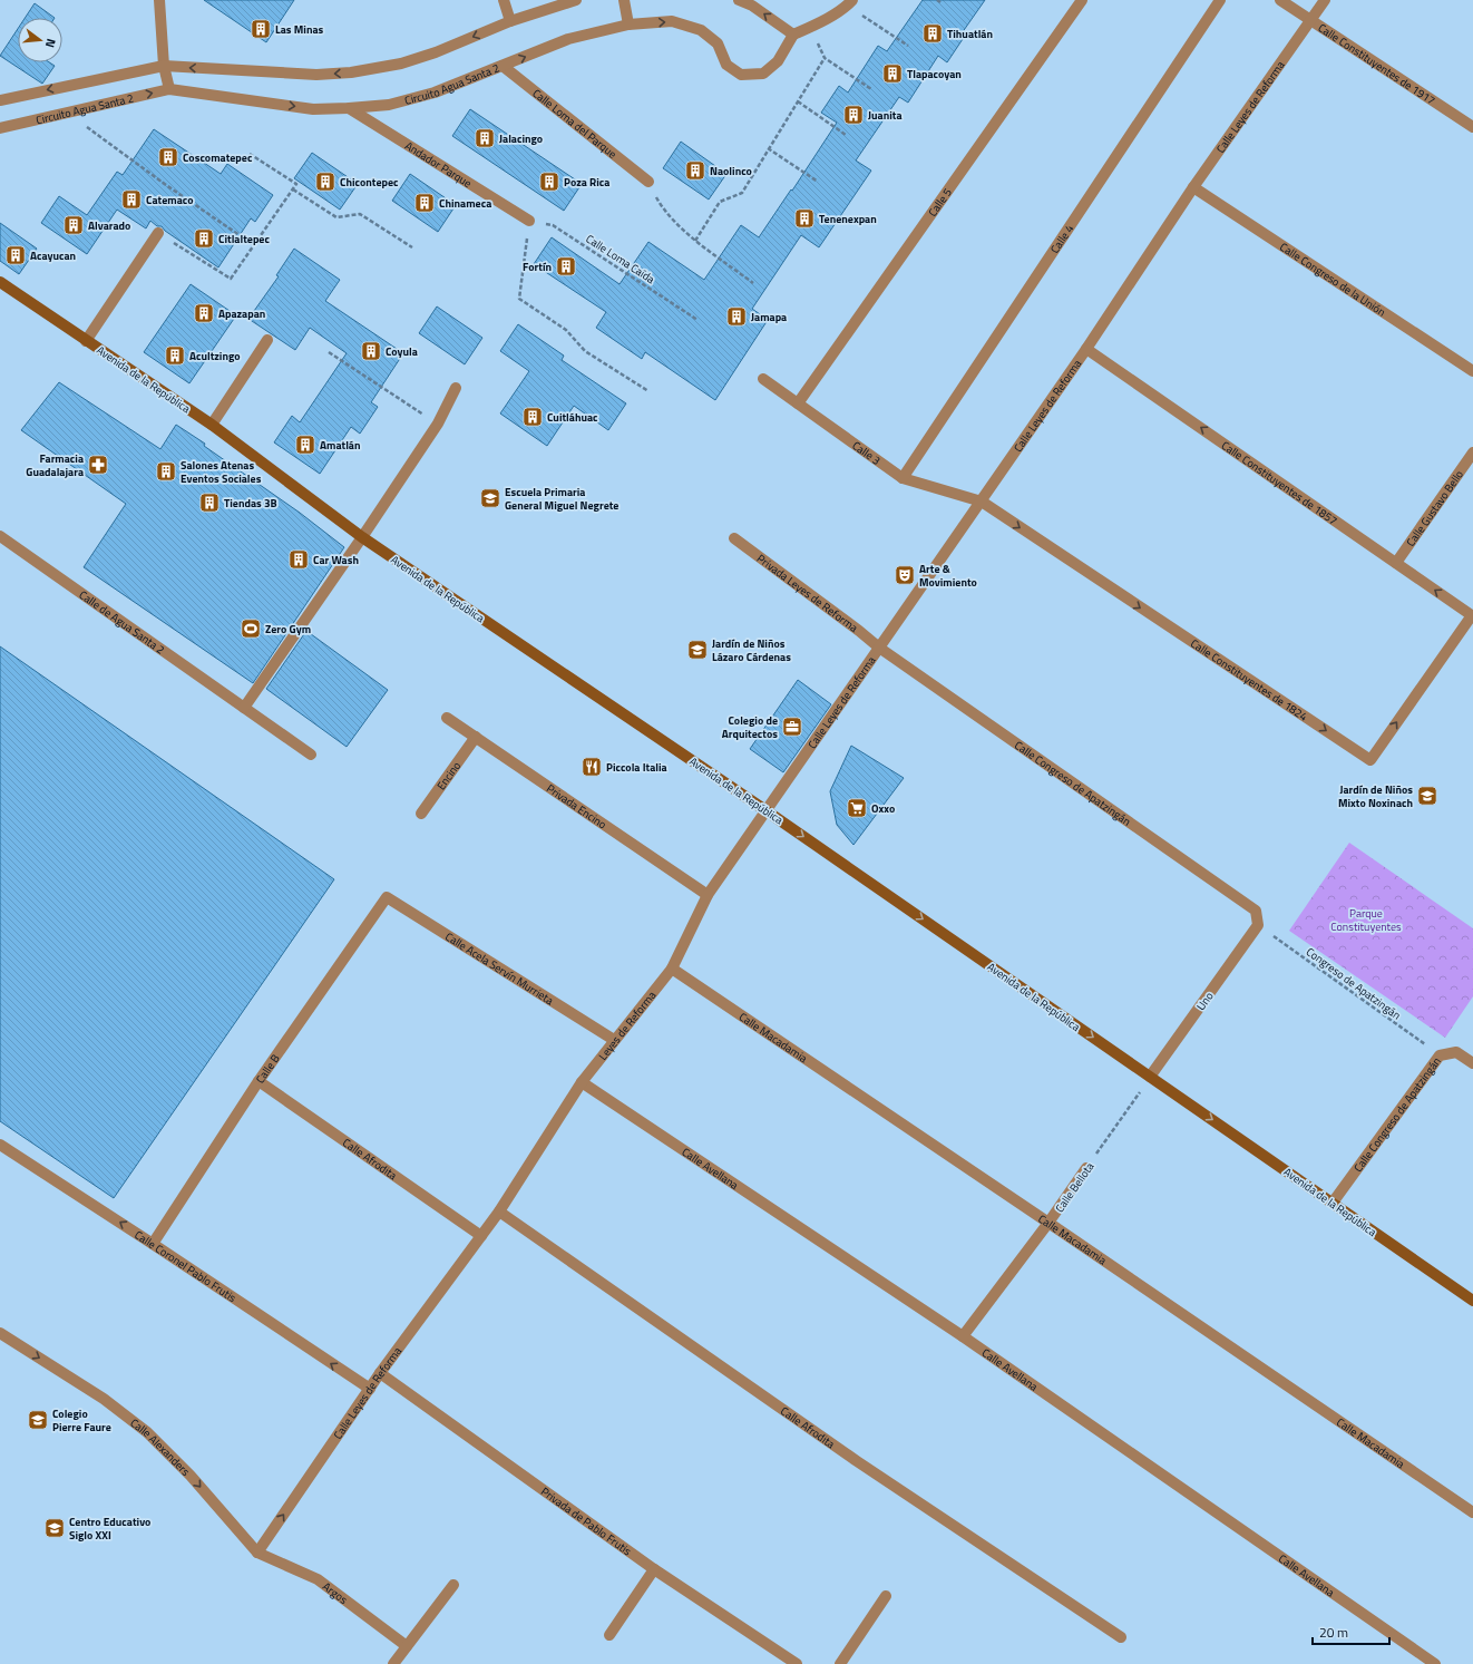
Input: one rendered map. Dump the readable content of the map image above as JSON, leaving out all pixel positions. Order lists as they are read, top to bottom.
{
  "streets": {
    "main road": ["Avenida de la República"],
    "street": [
      "Calle Constituyentes de 1917",
      "Circuito Agua Santa 2",
      "Calle Leyes de Reforma",
      "Calle Loma del Parque",
      "Andador Parque",
      "Calle 5",
      "Calle 4",
      "Calle Congreso de la Unión",
      "Calle 3",
      "Calle Constituyentes de 1857",
      "Calle Gustavo Bello",
      "Privada Leyes de Reforma",
      "Calle de Agua Santa 2",
      "Calle Constituyentes de 1824",
      "Encino",
      "Calle Congreso de Apatzingán",
      "Privada Encino",
      "Calle Acela Servín Murrieta",
      "Uno",
      "Leyes de Reforma",
      "Calle Macadamia",
      "Calle B",
      "Calle Afrodita",
      "Calle Avellana",
      "Calle Bellota",
      "Calle Coronel Pablo Frutis",
      "Calle Alexanders",
      "Privada de Pablo Frutis",
      "Argos"
    ],
    "path": ["Calle Loma Caída", "Congreso de Apatzingán"]
  },
  "crossings": [
    ["Calle Constituyentes de 1917", "Calle Leyes de Reforma"],
    ["Circuito Agua Santa 2", "Calle Loma del Parque"],
    ["Circuito Agua Santa 2", "Andador Parque"],
    ["Calle Leyes de Reforma", "Calle Congreso de la Unión"],
    ["Calle Leyes de Reforma", "Avenida de la República"],
    ["Calle Leyes de Reforma", "Calle 3"],
    ["Calle Leyes de Reforma", "Calle Constituyentes de 1857"],
    ["Calle Leyes de Reforma", "Privada Leyes de Reforma"],
    ["Calle Leyes de Reforma", "Calle Constituyentes de 1824"],
    ["Calle Leyes de Reforma", "Calle Congreso de Apatzingán"],
    ["Calle Leyes de Reforma", "Leyes de Reforma"],
    ["Calle Leyes de Reforma", "Calle Afrodita"],
    ["Calle Leyes de Reforma", "Calle Coronel Pablo Frutis"],
    ["Calle Leyes de Reforma", "Calle Alexanders"],
    ["Calle Leyes de Reforma", "Privada de Pablo Frutis"],
    ["Calle Leyes de Reforma", "Argos"],
    ["Andador Parque", "Calle Loma Caída"],
    ["Calle 5", "Calle 3"],
    ["Calle 4", "Calle 3"],
    ["Avenida de la República", "Calle Congreso de Apatzingán"],
    ["Avenida de la República", "Uno"],
    ["Avenida de la República", "Leyes de Reforma"],
    ["Avenida de la República", "Calle Bellota"],
    ["Calle 3", "Calle Constituyentes de 1824"],
    ["Calle Constituyentes de 1857", "Calle Gustavo Bello"],
    ["Calle Constituyentes de 1857", "Calle Constituyentes de 1824"],
    ["Privada Leyes de Reforma", "Calle Congreso de Apatzingán"],
    ["Encino", "Privada Encino"],
    ["Calle Congreso de Apatzingán", "Congreso de Apatzingán"],
    ["Calle Congreso de Apatzingán", "Uno"],
    ["Privada Encino", "Leyes de Reforma"],
    ["Calle Acela Servín Murrieta", "Leyes de Reforma"],
    ["Calle Acela Servín Murrieta", "Calle B"],
    ["Congreso de Apatzingán", "Uno"],
    ["Uno", "Calle Bellota"],
    ["Leyes de Reforma", "Calle Macadamia"],
    ["Leyes de Reforma", "Calle Afrodita"],
    ["Leyes de Reforma", "Calle Avellana"],
    ["Calle Macadamia", "Calle Bellota"],
    ["Calle B", "Calle Afrodita"],
    ["Calle B", "Calle Coronel Pablo Frutis"],
    ["Calle Avellana", "Calle Bellota"],
    ["Calle Alexanders", "Argos"]
  ],
  "one_way": [
    "Avenida de la República",
    "Calle Constituyentes de 1857",
    "Calle Coronel Pablo Frutis",
    "Calle Alexanders"
  ],
  "parks": ["Parque Constituyentes"],
  "places": {
    "building": [
      "Las Minas",
      "Tihuatlán",
      "Tlapacoyan",
      "Juanita",
      "Jalacingo",
      "Coscomatepec",
      "Naolinco",
      "Chicontepec",
      "Poza Rica",
      "Catemaco",
      "Chinameca",
      "Tenenexpan",
      "Alvarado",
      "Citlaltepec",
      "Acayucan",
      "Fortín",
      "Apazapan",
      "Jamapa",
      "Coyula",
      "Acultzingo",
      "Cuitláhuac",
      "Amatlán",
      "Salones Atenas Eventos Sociales",
      "Tiendas 3B",
      "Car Wash"
    ],
    "pharmacy": ["Farmacia Guadalajara"],
    "school or university": [
      "Escuela Primaria General Miguel Negrete",
      "Jardín de Niños Lázaro Cárdenas",
      "Jardín de Niños Mixto Noxinach",
      "Colegio Pierre Faure",
      "Centro Educativo Siglo XXI"
    ],
    "theatre": ["Arte & Movimiento"],
    "sports": ["Zero Gym"],
    "office": ["Colegio de Arquitectos"],
    "restaurant": ["Piccola Italia"],
    "supermarket": ["Oxxo"]
  },
  "scale_bar": "20 m",
  "north": "right"
}
